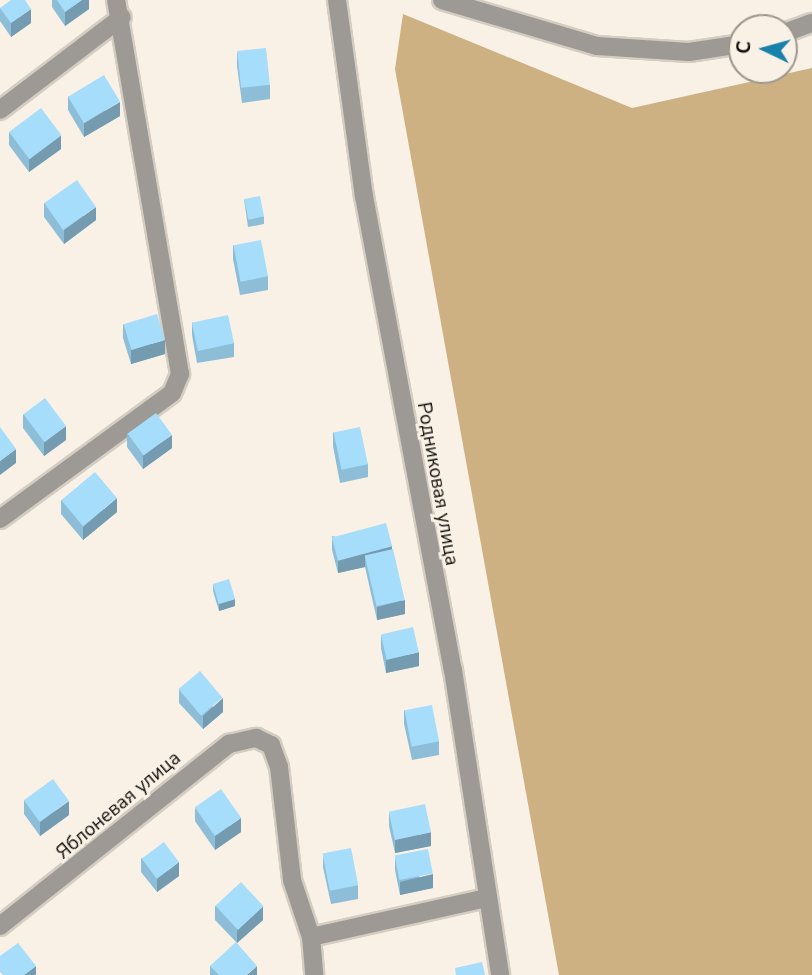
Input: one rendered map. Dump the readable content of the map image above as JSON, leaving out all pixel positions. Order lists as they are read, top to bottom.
{
  "streets": {
    "street": ["Родниковая улица", "Яблоневая улица"]
  },
  "north": "left"
}
